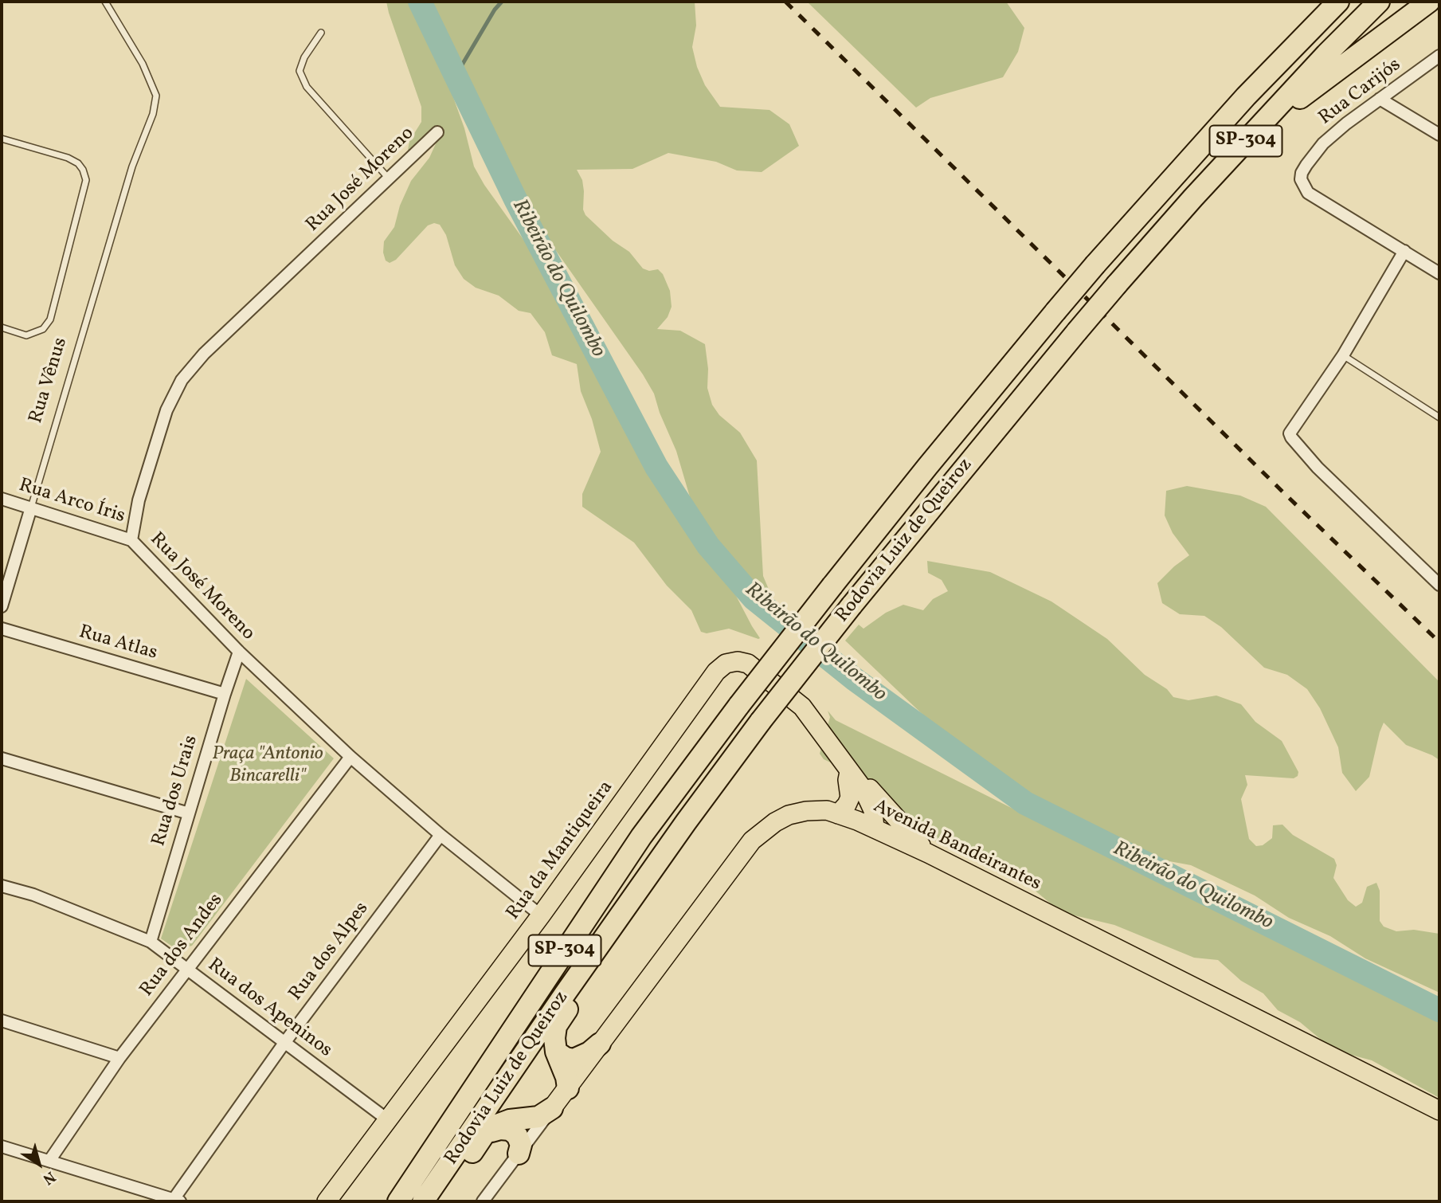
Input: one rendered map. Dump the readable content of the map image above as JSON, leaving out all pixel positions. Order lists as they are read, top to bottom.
{
  "streets": {
    "highway": ["SP-304", "Rodovia Luiz de Queiroz"],
    "main road": ["Avenida Bandeirantes", "Rua da Mantiqueira"],
    "street": [
      "Rua Carijós",
      "Rua José Moreno",
      "Rua Vênus",
      "Rua Arco Íris",
      "Rua Atlas",
      "Rua dos Urais",
      "Rua dos Andes",
      "Rua dos Alpes",
      "Rua dos Apeninos"
    ]
  },
  "crossings": [
    ["Rua José Moreno", "Rua Arco Íris"],
    ["Rua José Moreno", "Rua dos Urais"],
    ["Rua José Moreno", "Rua da Mantiqueira"],
    ["Rua José Moreno", "Rua dos Andes"],
    ["Rua José Moreno", "Rua dos Alpes"],
    ["Rua Vênus", "Rua Arco Íris"],
    ["Rua Atlas", "Rua dos Urais"],
    ["Rua dos Urais", "Rua dos Apeninos"],
    ["Avenida Bandeirantes", "Rua da Mantiqueira"],
    ["Rua da Mantiqueira", "Rua dos Apeninos"],
    ["Rua dos Andes", "Rua dos Apeninos"],
    ["Rua dos Alpes", "Rua dos Apeninos"]
  ],
  "water": ["Ribeirão do Quilombo"],
  "parks": ["Praça \"Antonio Bincarelli\""],
  "north": "bottom right"
}
